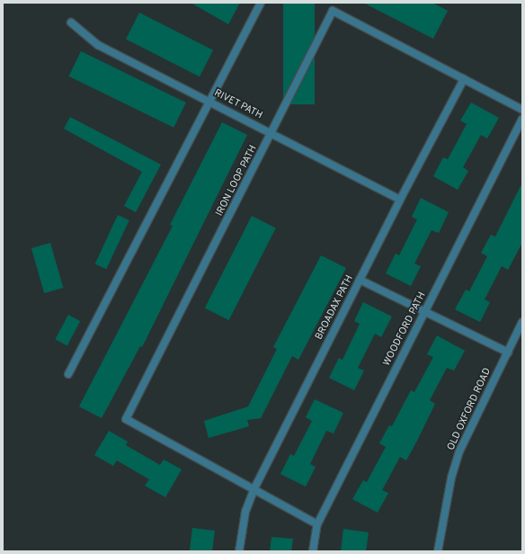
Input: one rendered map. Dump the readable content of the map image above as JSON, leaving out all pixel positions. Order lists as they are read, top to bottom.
{
  "streets": {
    "street": [
      "RIVET PATH",
      "IRON LOOP PATH",
      "BROADAX PATH",
      "WOODFORD PATH",
      "OLD OXFORD ROAD"
    ]
  },
  "crossings": [
    ["RIVET PATH", "IRON LOOP PATH"],
    ["RIVET PATH", "BROADAX PATH"],
    ["IRON LOOP PATH", "BROADAX PATH"]
  ]
}
